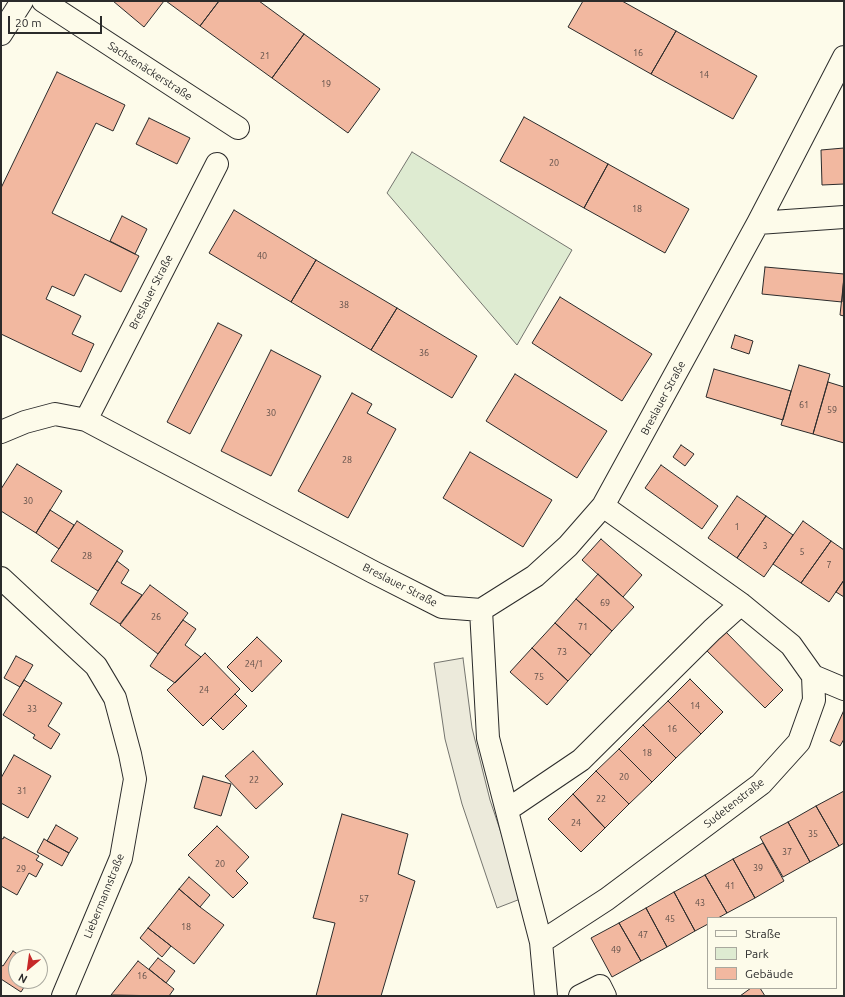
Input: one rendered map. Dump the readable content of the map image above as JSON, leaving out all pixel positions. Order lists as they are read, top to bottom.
{
  "streets": {
    "street": [
      "Sachsenäckerstraße",
      "Breslauer Straße",
      "Sudetenstraße",
      "Liebermannstraße"
    ]
  },
  "house_numbers": [
    "16",
    "21",
    "14",
    "19",
    "20",
    "18",
    "40",
    "38",
    "36",
    "61",
    "59",
    "30",
    "28",
    "30",
    "1",
    "3",
    "5",
    "28",
    "7",
    "69",
    "26",
    "71",
    "73",
    "24/1",
    "75",
    "24",
    "14",
    "33",
    "16",
    "18",
    "20",
    "22",
    "31",
    "22",
    "24",
    "35",
    "37",
    "20",
    "39",
    "29",
    "41",
    "57",
    "43",
    "45",
    "18",
    "47",
    "49",
    "16"
  ],
  "legend": ["Straße", "Park", "Gebäude"],
  "scale_bar": "20 m",
  "north": "bottom left"
}
